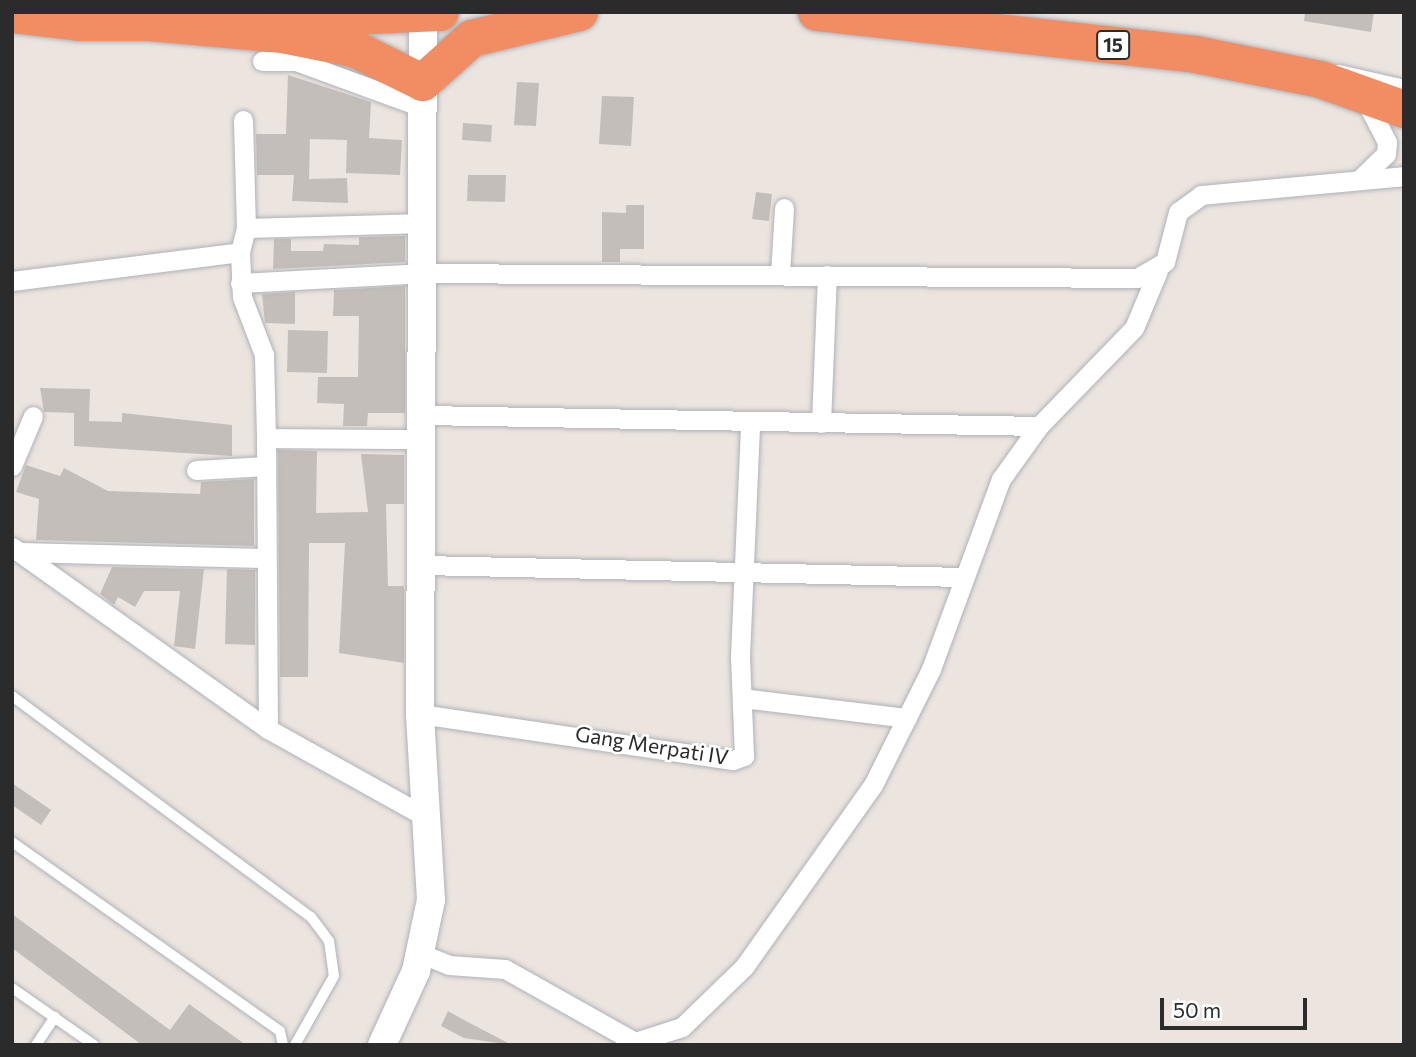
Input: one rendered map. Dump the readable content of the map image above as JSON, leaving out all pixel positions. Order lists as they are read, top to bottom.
{
  "streets": {
    "highway": ["15"],
    "street": ["Gang Merpati IV"]
  },
  "scale_bar": "50 m"
}
